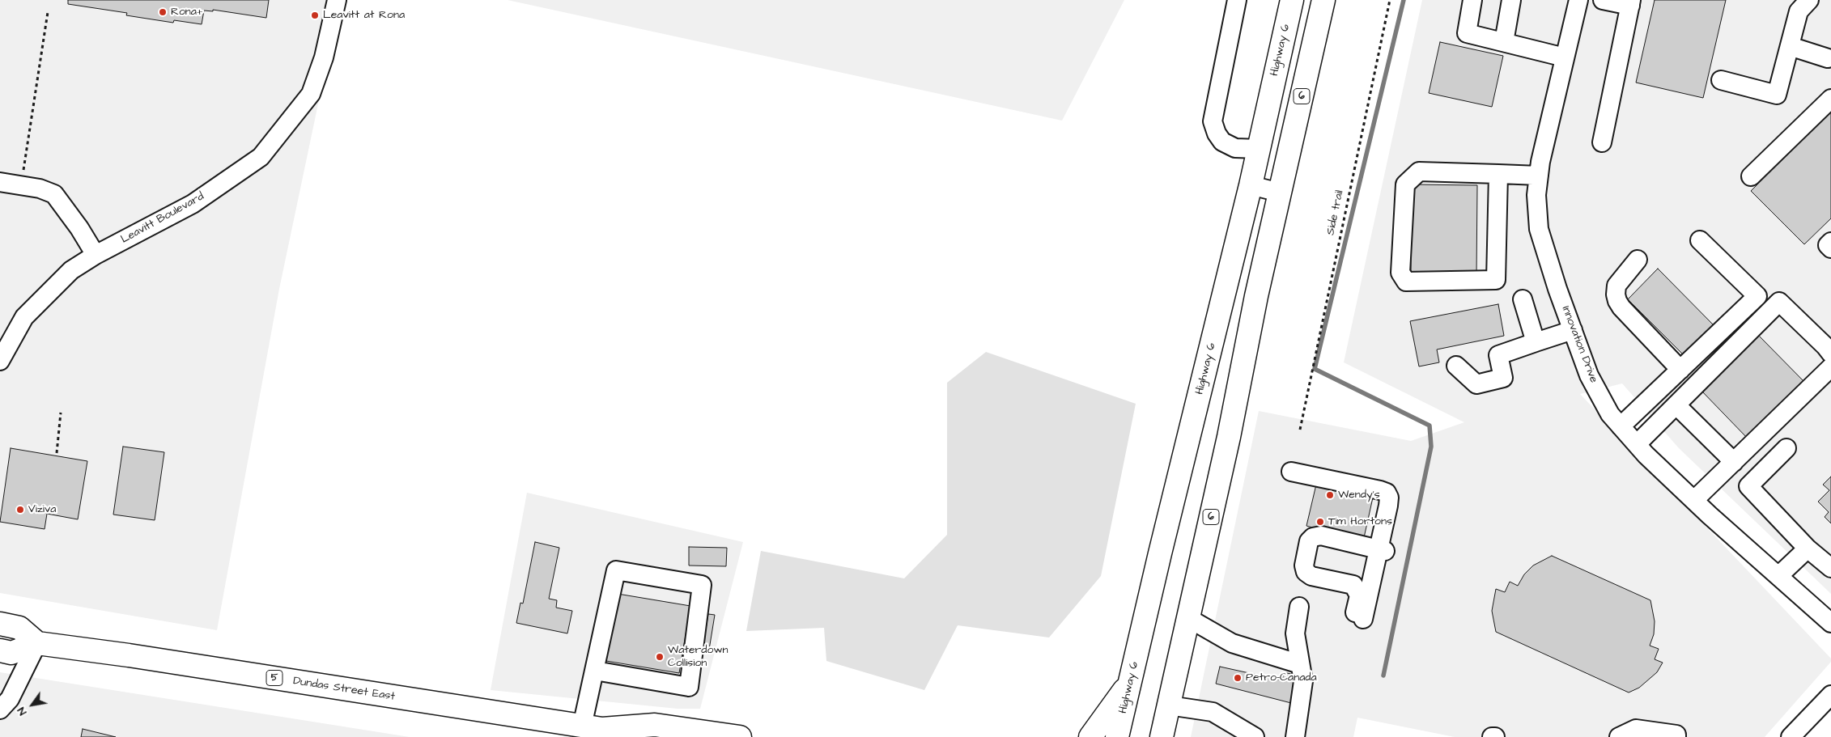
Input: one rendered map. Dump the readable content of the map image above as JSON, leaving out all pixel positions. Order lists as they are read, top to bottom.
{
  "streets": {
    "main road": [
      "Highway 6",
      "6",
      "5",
      "Dundas Street East"
    ],
    "street": ["Leavitt Boulevard", "Innovation Drive"],
    "path": ["Side trail"]
  },
  "places": [
    "Rona+",
    "Leavitt at Rona",
    "Wendy's",
    "Viziva",
    "Tim Hortons",
    "Waterdown Collision",
    "Petro-Canada"
  ],
  "north": "bottom left"
}
